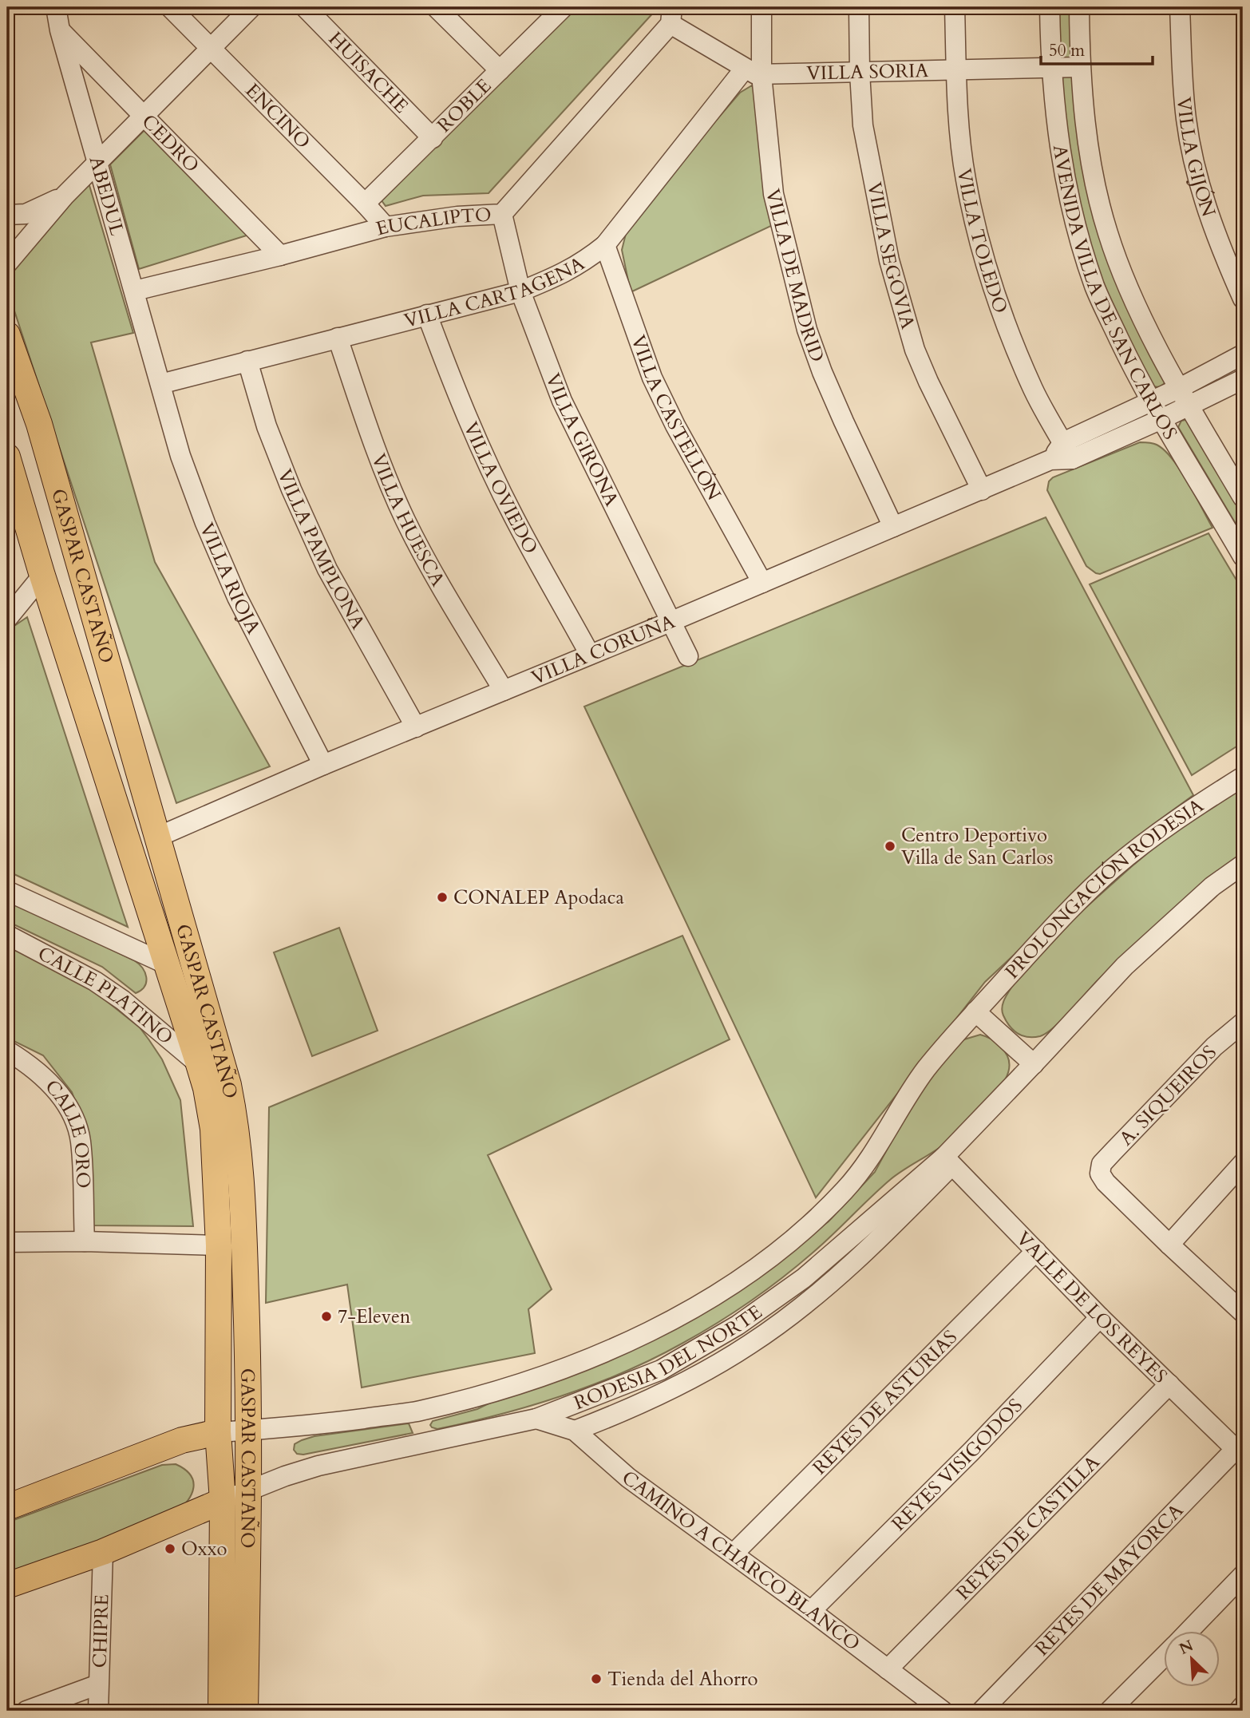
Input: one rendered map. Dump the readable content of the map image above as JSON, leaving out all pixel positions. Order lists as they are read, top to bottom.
{
  "streets": {
    "main road": ["GASPAR CASTAÑO"],
    "street": [
      "HUISACHE",
      "VILLA SORIA",
      "ROBLE",
      "ENCINO",
      "CEDRO",
      "VILLA GIJÓN",
      "ABEDUL",
      "EUCALIPTO",
      "VILLA TOLEDO",
      "VILLA SEGOVIA",
      "VILLA DE MADRID",
      "VILLA CARTAGENA",
      "AVENIDA VILLA DE SAN CARLOS",
      "VILLA CASTELLÓN",
      "VILLA GIRONA",
      "VILLA OVIEDO",
      "VILLA HUESCA",
      "VILLA PAMPLONA",
      "VILLA RIOJA",
      "VILLA CORUÑA",
      "PROLONGACIÓN RODESIA",
      "CALLE PLATINO",
      "A. SIQUEIROS",
      "CALLE ORO",
      "VALLE DE LOS REYES",
      "RODESIA DEL NORTE",
      "REYES DE ASTURIAS",
      "REYES VISIGODOS",
      "REYES DE CASTILLA",
      "CAMINO A CHARCO BLANCO",
      "REYES DE MAYORCA",
      "CHIPRE"
    ]
  },
  "crossings": [
    ["HUISACHE", "ROBLE"],
    ["VILLA SORIA", "VILLA TOLEDO"],
    ["VILLA SORIA", "VILLA SEGOVIA"],
    ["VILLA SORIA", "VILLA DE MADRID"],
    ["VILLA SORIA", "VILLA CARTAGENA"],
    ["VILLA SORIA", "AVENIDA VILLA DE SAN CARLOS"],
    ["ROBLE", "ENCINO"],
    ["ENCINO", "EUCALIPTO"],
    ["CEDRO", "ABEDUL"],
    ["CEDRO", "EUCALIPTO"],
    ["ABEDUL", "EUCALIPTO"],
    ["ABEDUL", "VILLA CARTAGENA"],
    ["ABEDUL", "VILLA RIOJA"],
    ["EUCALIPTO", "VILLA GIRONA"],
    ["VILLA TOLEDO", "VILLA CORUÑA"],
    ["VILLA SEGOVIA", "VILLA CORUÑA"],
    ["VILLA DE MADRID", "VILLA CARTAGENA"],
    ["VILLA DE MADRID", "VILLA CORUÑA"],
    ["VILLA CARTAGENA", "VILLA CASTELLÓN"],
    ["VILLA CARTAGENA", "VILLA GIRONA"],
    ["VILLA CARTAGENA", "VILLA OVIEDO"],
    ["VILLA CARTAGENA", "VILLA HUESCA"],
    ["VILLA CARTAGENA", "VILLA PAMPLONA"],
    ["VILLA CARTAGENA", "VILLA RIOJA"],
    ["AVENIDA VILLA DE SAN CARLOS", "VILLA CORUÑA"],
    ["VILLA CASTELLÓN", "VILLA CORUÑA"],
    ["VILLA GIRONA", "VILLA CORUÑA"],
    ["VILLA OVIEDO", "VILLA CORUÑA"],
    ["VILLA HUESCA", "VILLA CORUÑA"],
    ["VILLA PAMPLONA", "VILLA CORUÑA"],
    ["GASPAR CASTAÑO", "VILLA CORUÑA"],
    ["GASPAR CASTAÑO", "CALLE PLATINO"],
    ["GASPAR CASTAÑO", "RODESIA DEL NORTE"],
    ["VILLA RIOJA", "VILLA CORUÑA"],
    ["PROLONGACIÓN RODESIA", "RODESIA DEL NORTE"],
    ["VALLE DE LOS REYES", "RODESIA DEL NORTE"],
    ["VALLE DE LOS REYES", "REYES DE ASTURIAS"],
    ["VALLE DE LOS REYES", "REYES VISIGODOS"],
    ["VALLE DE LOS REYES", "REYES DE CASTILLA"],
    ["VALLE DE LOS REYES", "REYES DE MAYORCA"],
    ["RODESIA DEL NORTE", "CAMINO A CHARCO BLANCO"],
    ["REYES DE ASTURIAS", "CAMINO A CHARCO BLANCO"],
    ["REYES VISIGODOS", "CAMINO A CHARCO BLANCO"],
    ["REYES DE CASTILLA", "CAMINO A CHARCO BLANCO"]
  ],
  "places": [
    "Centro Deportivo Villa de San Carlos",
    "CONALEP Apodaca",
    "7-Eleven",
    "Oxxo",
    "Tienda del Ahorro"
  ],
  "scale_bar": "50 m",
  "north": "top left"
}
